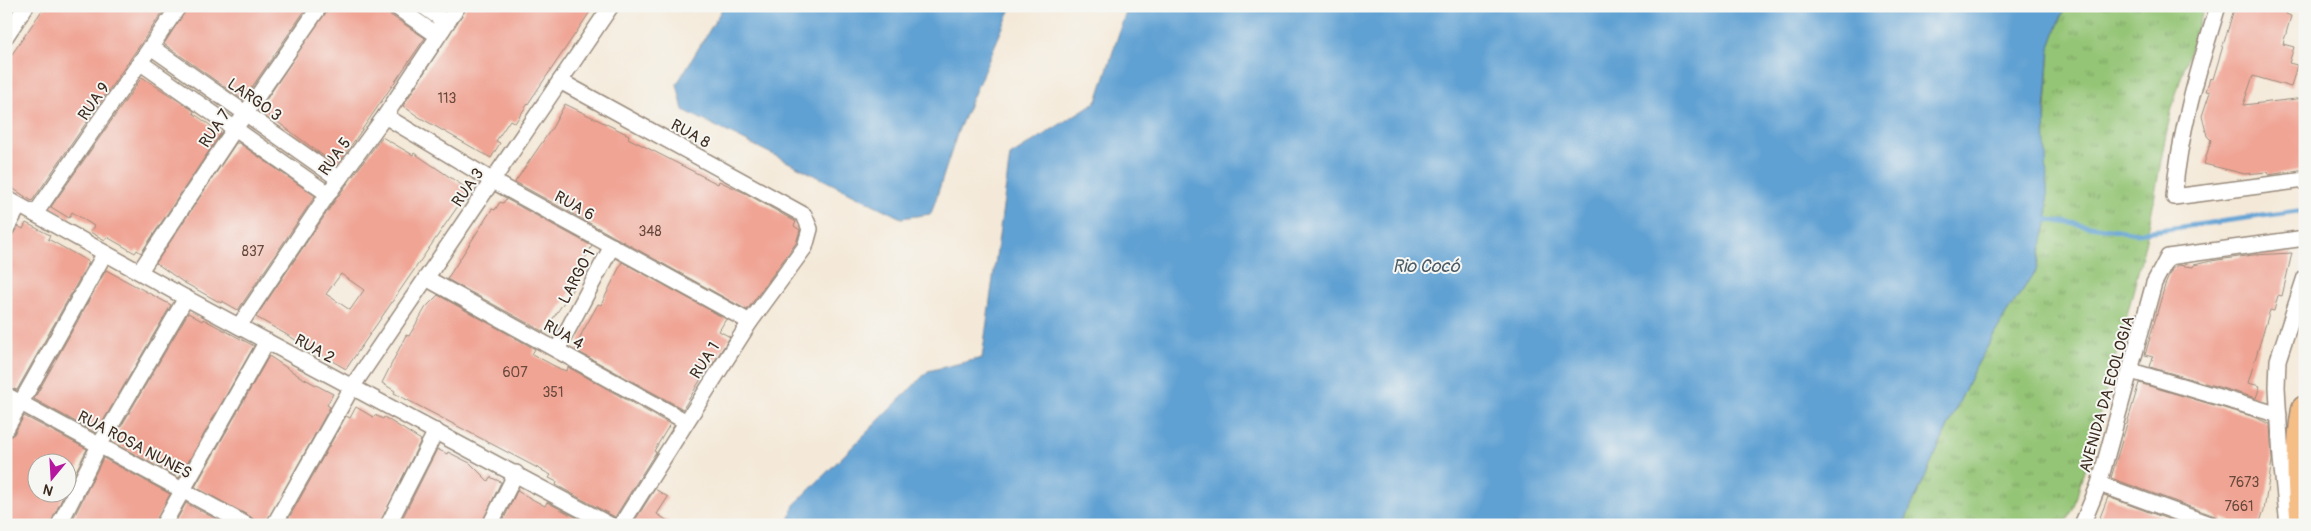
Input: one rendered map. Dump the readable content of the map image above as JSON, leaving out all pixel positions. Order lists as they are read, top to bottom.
{
  "streets": {
    "street": [
      "LARGO 3",
      "RUA 9",
      "RUA 7",
      "RUA 8",
      "RUA 5",
      "RUA 3",
      "RUA 6",
      "LARGO 1",
      "RUA 4",
      "RUA 2",
      "RUA 1",
      "AVENIDA DA ECOLOGIA",
      "RUA ROSA NUNES"
    ]
  },
  "crossings": [
    ["LARGO 3", "RUA 9"],
    ["LARGO 3", "RUA 7"],
    ["LARGO 3", "RUA 5"],
    ["RUA 9", "RUA 2"],
    ["RUA 7", "RUA 2"],
    ["RUA 8", "RUA 3"],
    ["RUA 8", "RUA 1"],
    ["RUA 5", "RUA 6"],
    ["RUA 5", "RUA 2"],
    ["RUA 3", "RUA 6"],
    ["RUA 3", "RUA 4"],
    ["RUA 3", "RUA 2"],
    ["RUA 6", "LARGO 1"],
    ["RUA 6", "RUA 1"],
    ["LARGO 1", "RUA 4"],
    ["RUA 4", "RUA 1"]
  ],
  "water": ["Rio Cocó"],
  "house_numbers": [
    "113",
    "348",
    "837",
    "607",
    "351",
    "7673",
    "7661"
  ],
  "north": "bottom"
}
